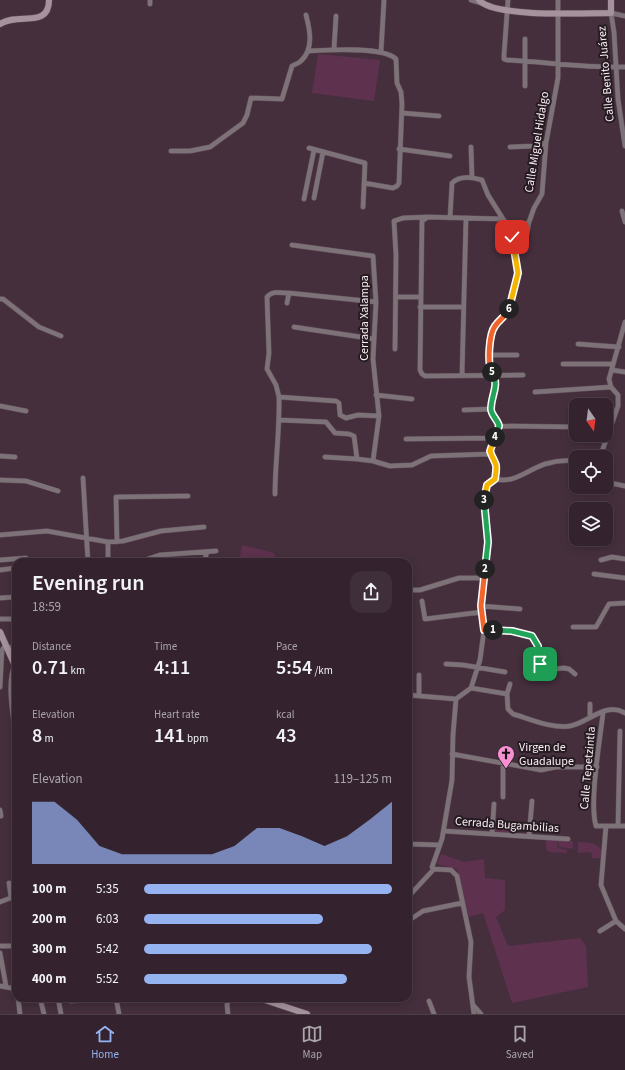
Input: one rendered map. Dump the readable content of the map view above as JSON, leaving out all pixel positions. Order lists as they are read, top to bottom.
{
  "streets": {
    "street": [
      "Calle Benito Juárez",
      "Calle Miguel Hidalgo",
      "Cerrada Xalampa",
      "Calle Tepetzintla",
      "Cerrada Bugambilias"
    ]
  },
  "places": {
    "church": ["Virgen de Guadalupe"]
  },
  "north": "bottom",
  "page": {
    "pins": [
      "6",
      "5",
      "4",
      "3",
      "2",
      "1"
    ],
    "heading": ["Evening run", "18:59"],
    "stats": [
      ["Distance", "0.71 km"],
      ["Time", "4:11"],
      ["Pace", "5:54 /km"],
      ["Elevation", "8 m"],
      ["Heart rate", "141 bpm"],
      ["kcal", "43"]
    ],
    "chart": ["Elevation", "119–125 m"],
    "list": [
      {
        "name": "100 m",
        "note": "5:35"
      },
      {
        "name": "200 m",
        "note": "6:03"
      },
      {
        "name": "300 m",
        "note": "5:42"
      },
      {
        "name": "400 m",
        "note": "5:52"
      }
    ],
    "tabs": ["Home", "Map", "Saved"]
  }
}
